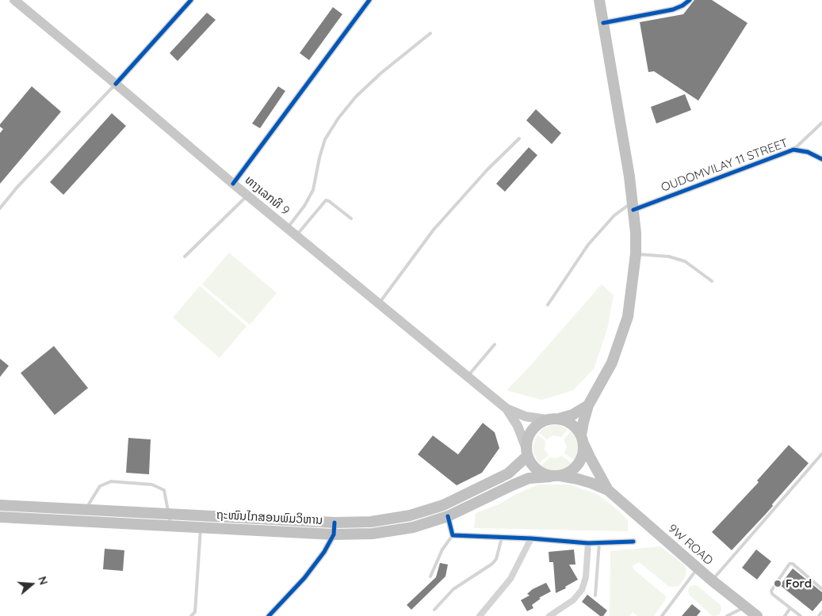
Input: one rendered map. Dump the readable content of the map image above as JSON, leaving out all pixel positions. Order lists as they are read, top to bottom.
{
  "streets": {
    "highway": ["ຖະໜົນໄກສອນພົມວິຫານ", "9W ROAD"],
    "main road": ["ທາງເລກທີ 9"],
    "street": ["OUDOMVILAY 11 STREET"]
  },
  "crossings": [
    ["ທາງເລກທີ 9", "ຖະໜົນໄກສອນພົມວິຫານ"]
  ],
  "places": ["Ford"],
  "north": "right"
}
